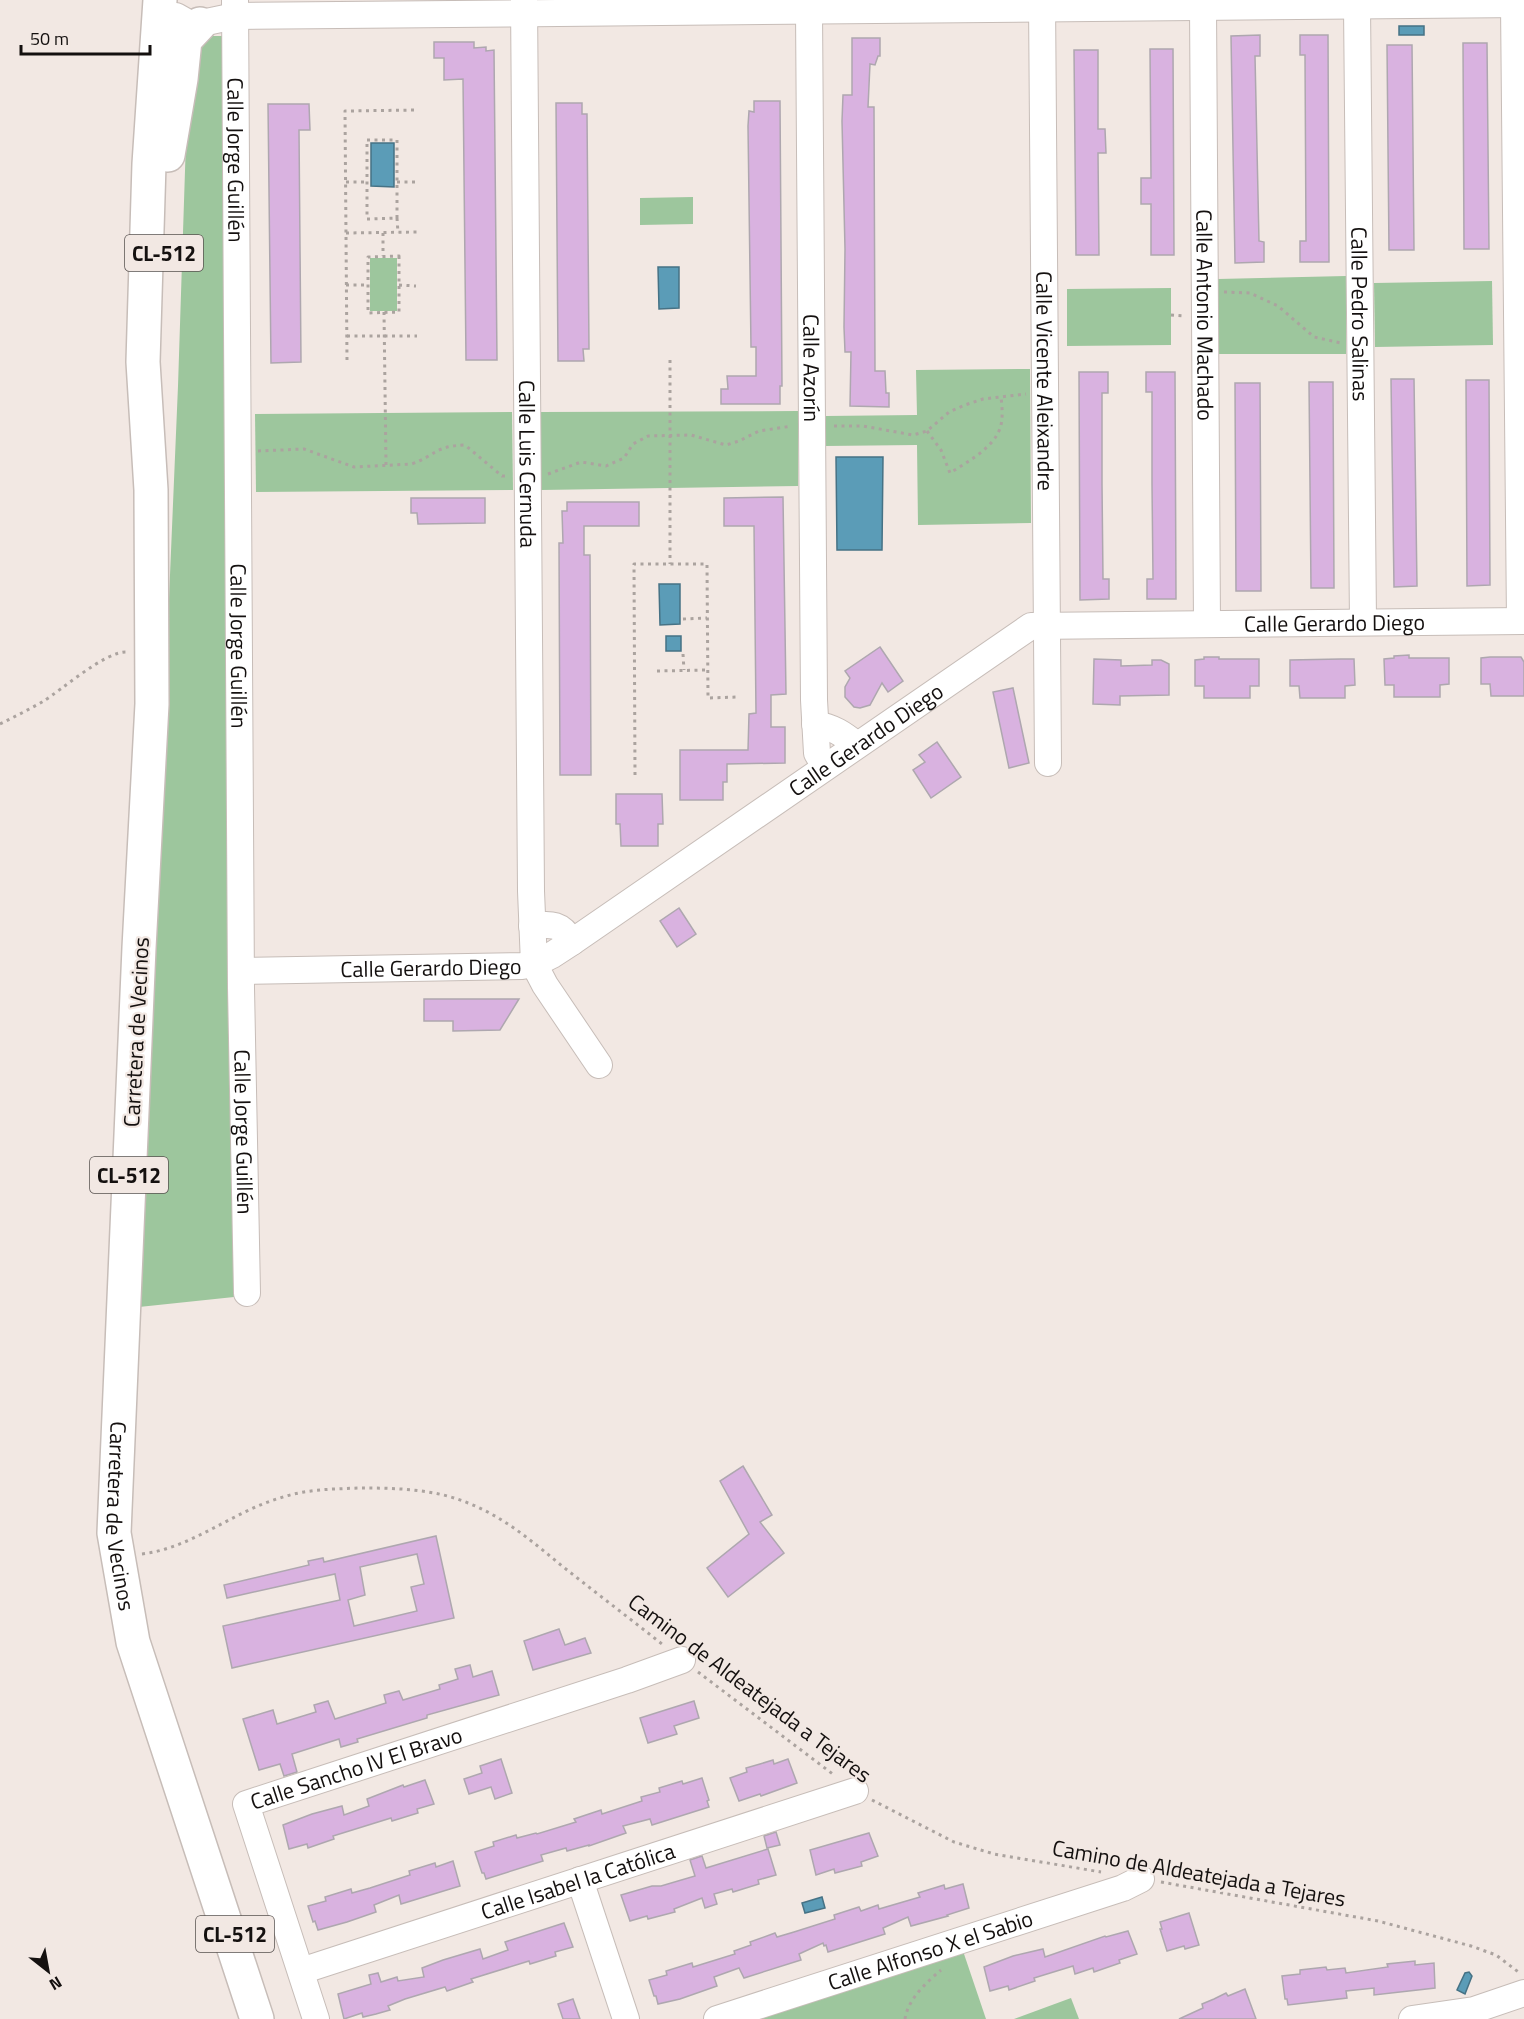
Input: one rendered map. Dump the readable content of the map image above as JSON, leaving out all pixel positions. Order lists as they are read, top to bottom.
{
  "streets": {
    "main road": ["CL-512", "Carretera de Vecinos"],
    "street": [
      "Calle Jorge Guillén",
      "Calle Pedro Salinas",
      "Calle Antonio Machado",
      "Calle Azorín",
      "Calle Vicente Aleixandre",
      "Calle Luis Cernuda",
      "Calle Gerardo Diego",
      "Calle Sancho IV El Bravo",
      "Calle Isabel la Católica",
      "Calle Alfonso X el Sabio"
    ],
    "path": ["Camino de Aldeatejada a Tejares"]
  },
  "crossings": [
    ["Calle Jorge Guillén", "Calle Gerardo Diego"],
    ["CL-512", "Carretera de Vecinos"],
    ["Calle Pedro Salinas", "Calle Gerardo Diego"],
    ["Calle Antonio Machado", "Calle Gerardo Diego"],
    ["Calle Azorín", "Calle Gerardo Diego"],
    ["Calle Vicente Aleixandre", "Calle Gerardo Diego"],
    ["Calle Luis Cernuda", "Calle Gerardo Diego"],
    ["Carretera de Vecinos", "Camino de Aldeatejada a Tejares"],
    ["Camino de Aldeatejada a Tejares", "Calle Sancho IV El Bravo"],
    ["Camino de Aldeatejada a Tejares", "Calle Isabel la Católica"],
    ["Camino de Aldeatejada a Tejares", "Calle Alfonso X el Sabio"],
    ["Calle Sancho IV El Bravo", "Calle Isabel la Católica"]
  ],
  "scale_bar": "50 m",
  "north": "bottom right"
}
